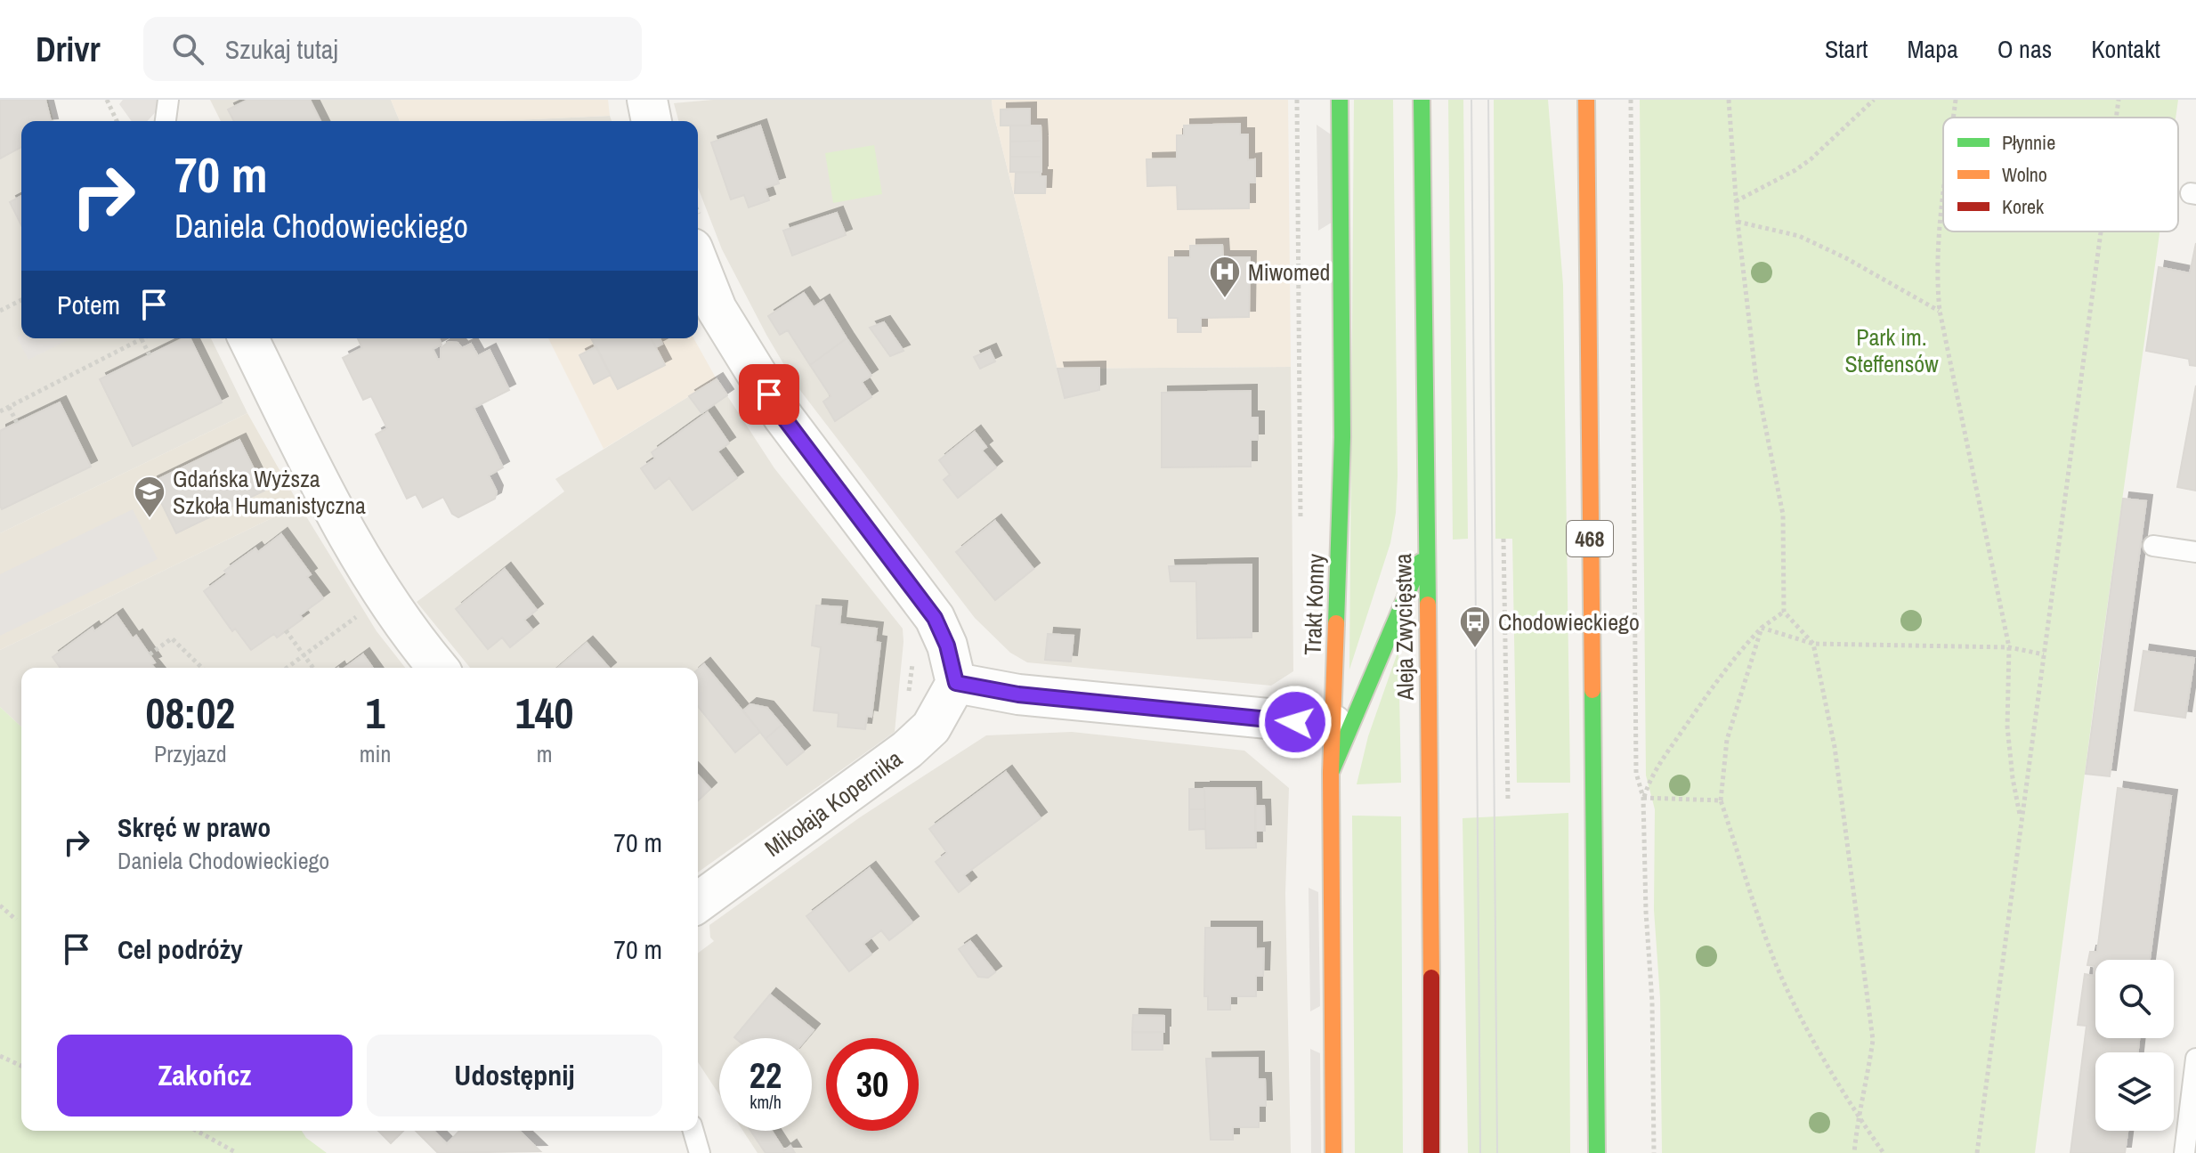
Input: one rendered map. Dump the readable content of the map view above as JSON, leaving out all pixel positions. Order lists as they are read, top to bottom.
{
  "streets": {
    "main road": ["468", "Trakt Konny", "Aleja Zwycięstwa"],
    "street": ["Mikołaja Kopernika"]
  },
  "parks": ["Park im. Steffensów"],
  "places": {
    "hospital": ["Miwomed"],
    "school or university": ["Gdańska Wyższa Szkoła Humanistyczna"],
    "bus stop": ["Chodowieckiego"]
  },
  "legend": ["Płynnie", "Wolno", "Korek"],
  "page": {
    "header": "Drivr",
    "search": "Szukaj tutaj",
    "nav": [
      "Start",
      "Mapa",
      "O nas",
      "Kontakt"
    ],
    "turn": ["70 m", "Daniela Chodowieckiego"],
    "then": "Potem",
    "eta": [
      "08:02",
      "Przyjazd",
      "1",
      "min",
      "140",
      "m"
    ],
    "list": [
      {
        "name": "Skręć w prawo",
        "note": "Daniela Chodowieckiego",
        "value": "70 m"
      },
      {
        "name": "Cel podróży",
        "value": "70 m"
      }
    ],
    "buttons": ["Zakończ", "Udostępnij"],
    "speed": "22 km/h",
    "limit": "30"
  }
}
